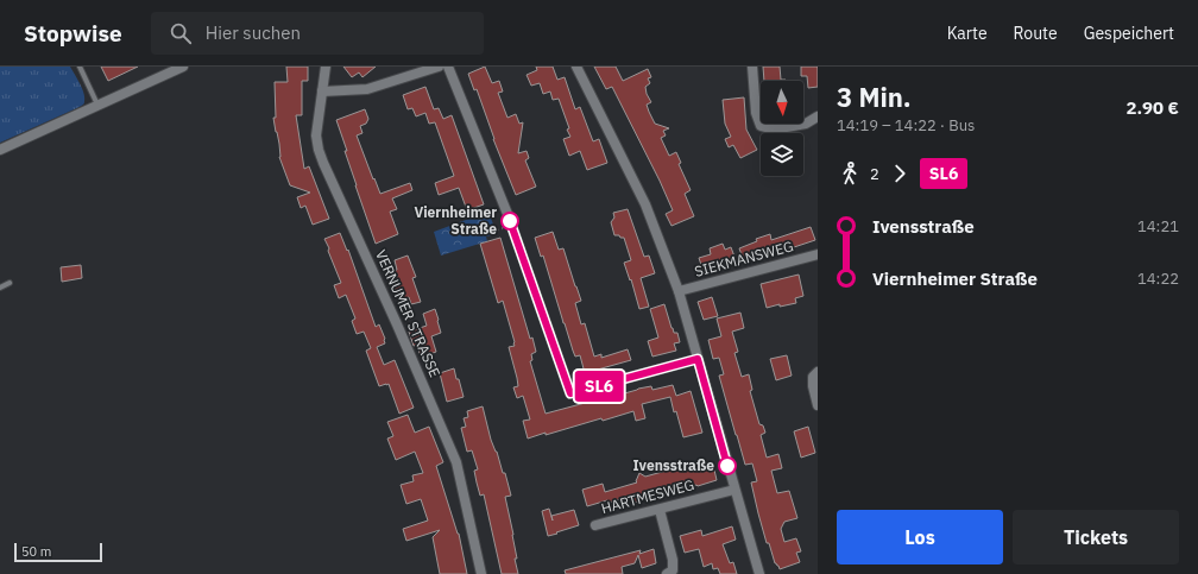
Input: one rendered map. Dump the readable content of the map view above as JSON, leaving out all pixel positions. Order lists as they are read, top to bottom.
{
  "streets": {
    "street": ["SIEKMANSWEG", "VERNUMER STRASSE", "HARTMESWEG"]
  },
  "places": ["Viernheimer Straße", "Ivensstraße"],
  "lines": ["bus line SL6"],
  "scale_bar": "50 m",
  "north": "bottom",
  "page": {
    "header": "Stopwise",
    "search": "Hier suchen",
    "nav": ["Karte", "Route", "Gespeichert"],
    "on_map": "SL6",
    "heading": ["3 Min.", "14:19 – 14:22 · Bus", "2.90 €"],
    "legs": ["2", "SL6"],
    "list": [
      {
        "name": "Ivensstraße",
        "value": "14:21"
      },
      {
        "name": "Viernheimer Straße",
        "value": "14:22"
      }
    ],
    "buttons": ["Los", "Tickets"],
    "scale": "50 m"
  }
}
